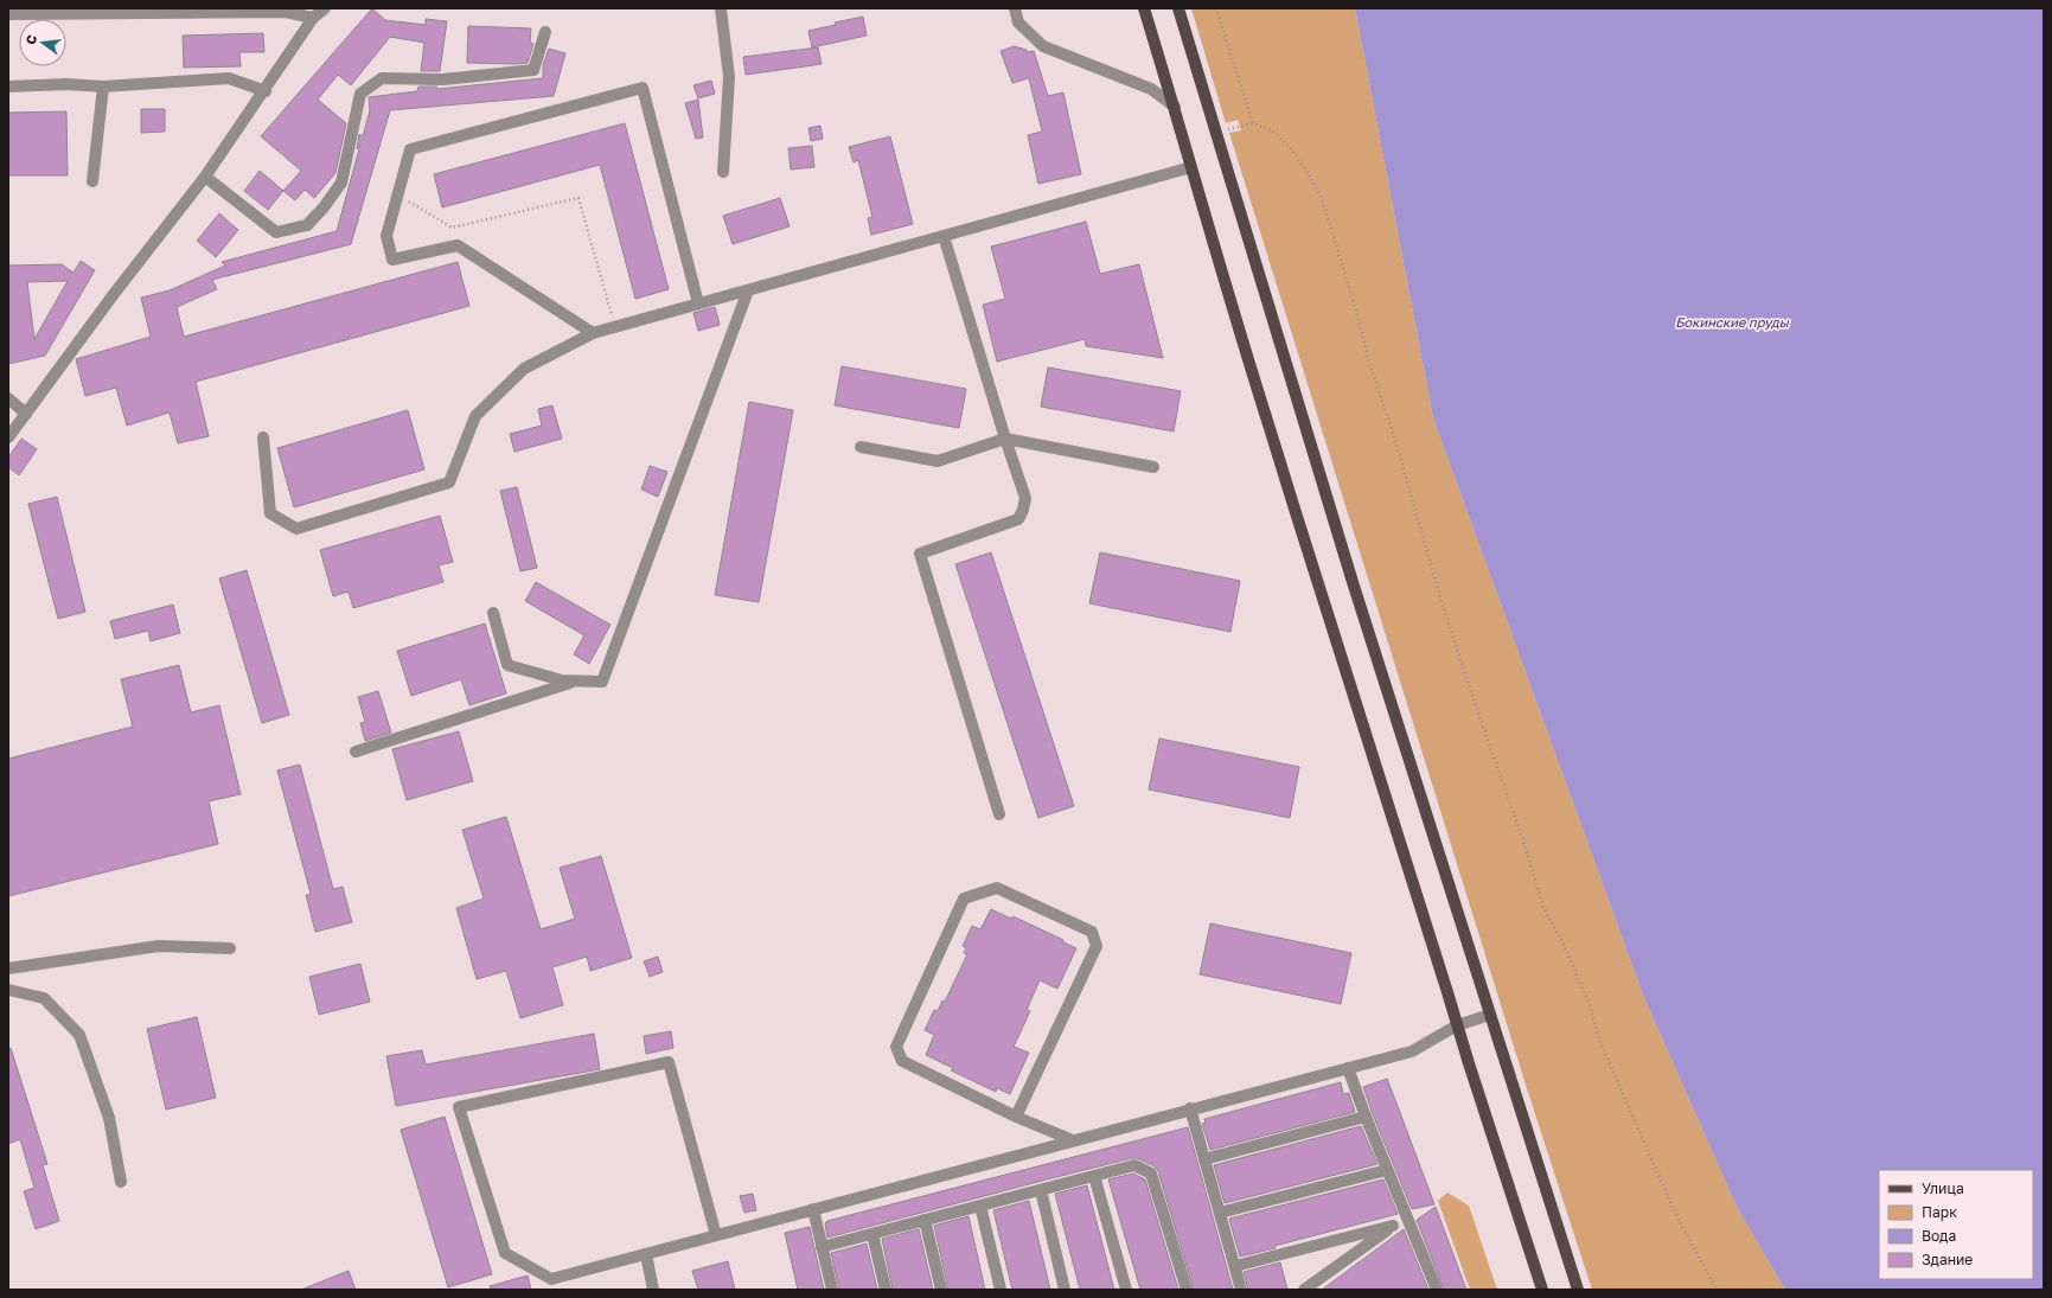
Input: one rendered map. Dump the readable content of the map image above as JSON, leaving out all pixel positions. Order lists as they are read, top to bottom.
{
  "water": ["Бокинские пруды"],
  "legend": [
    "Улица",
    "Парк",
    "Вода",
    "Здание"
  ],
  "north": "left"
}
